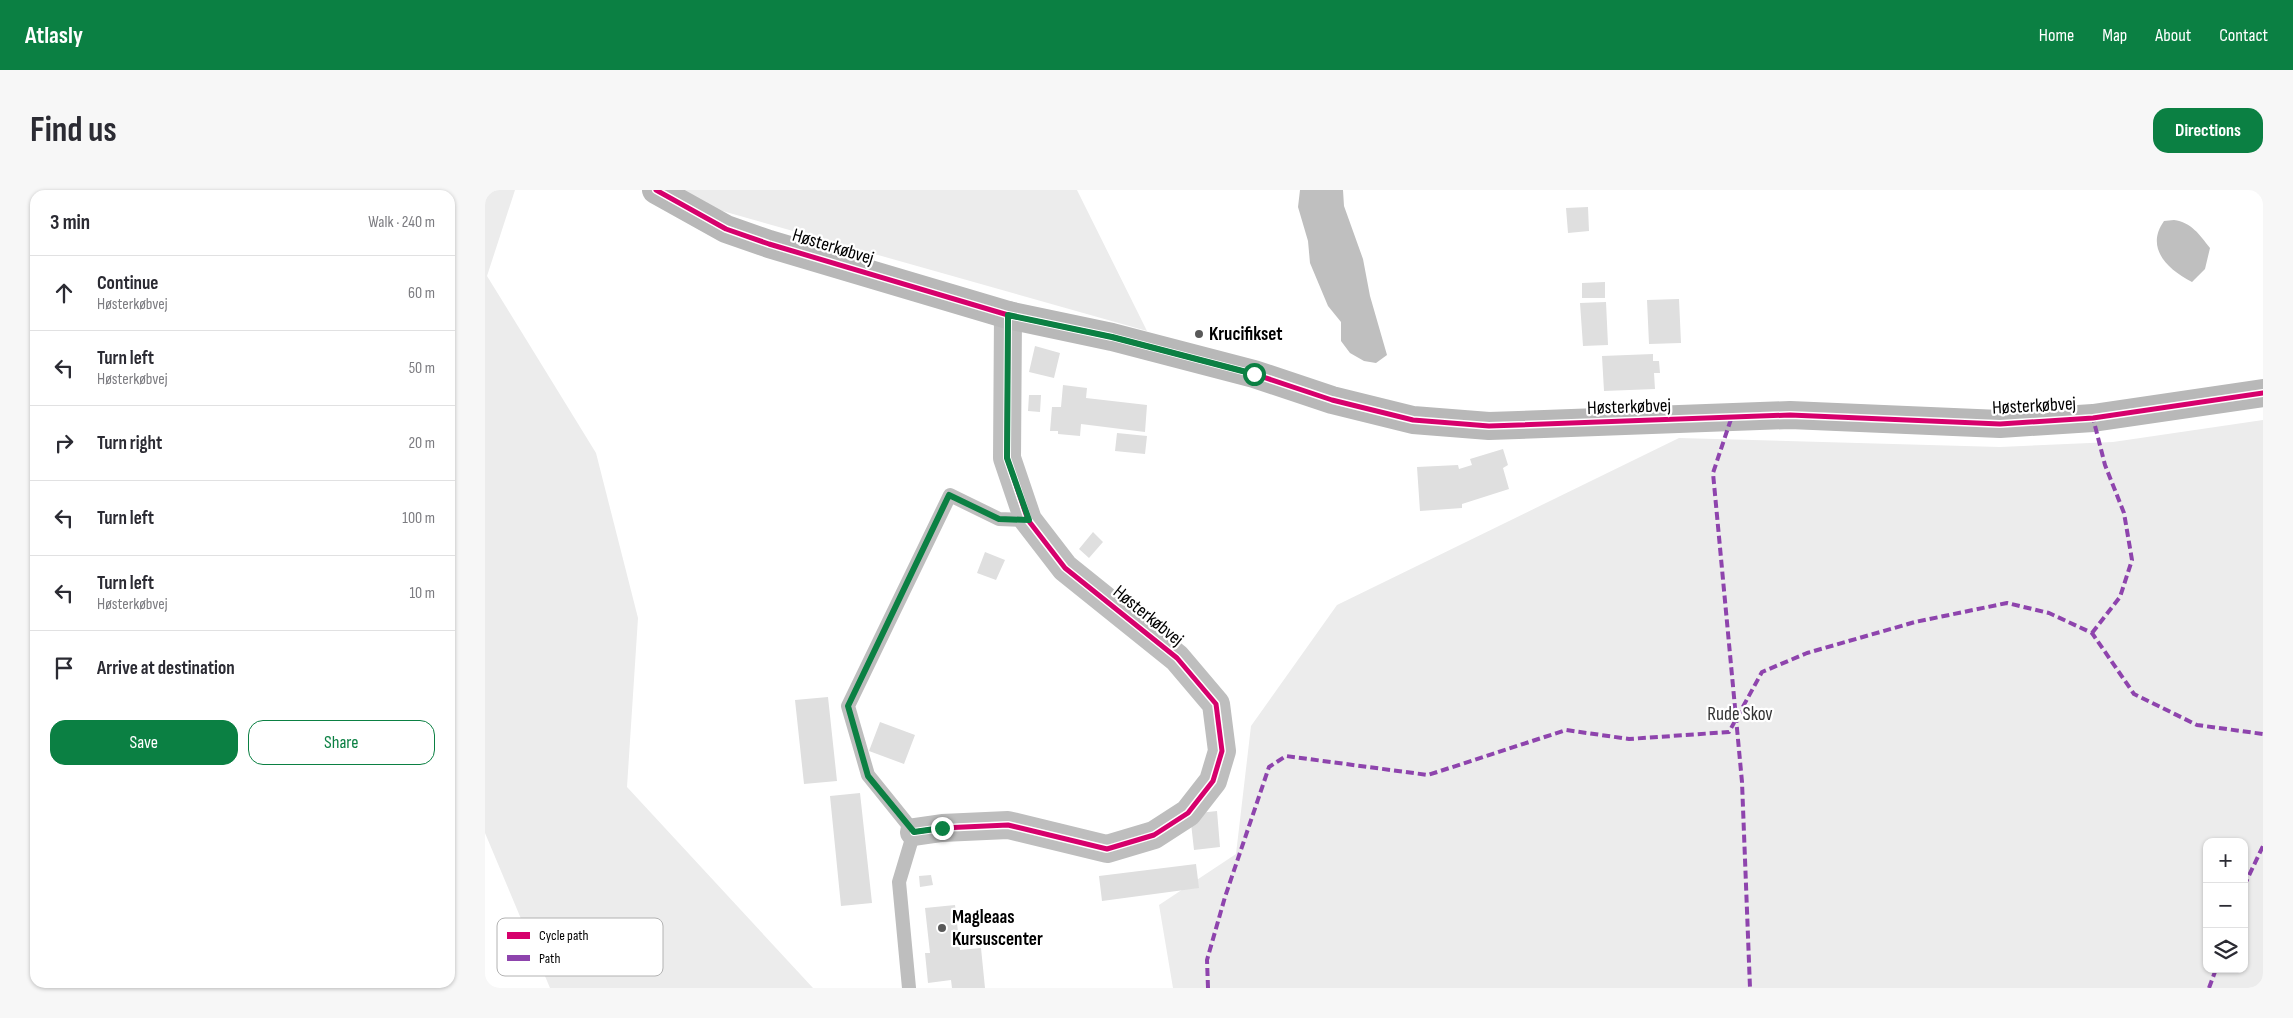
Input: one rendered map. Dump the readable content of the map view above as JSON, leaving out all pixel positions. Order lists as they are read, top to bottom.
{
  "streets": {
    "street": ["Høsterkøbvej"]
  },
  "parks": ["Rude Skov"],
  "places": ["Krucifikset", "Magleaas Kursuscenter"],
  "legend": ["Cycle path", "Path"],
  "page": {
    "header": "Atlasly",
    "nav": [
      "Home",
      "Map",
      "About",
      "Contact"
    ],
    "buttons": [
      "Directions",
      ["Save", "Share"]
    ],
    "title": "Find us",
    "heading": ["3 min", "Walk · 240 m"],
    "list": [
      ["Continue", "Høsterkøbvej", "60 m"],
      ["Turn left", "Høsterkøbvej", "50 m"],
      ["Turn right", "20 m"],
      ["Turn left", "100 m"],
      ["Turn left", "Høsterkøbvej", "10 m"],
      "Arrive at destination"
    ],
    "map_buttons": ["+", "−"]
  }
}
